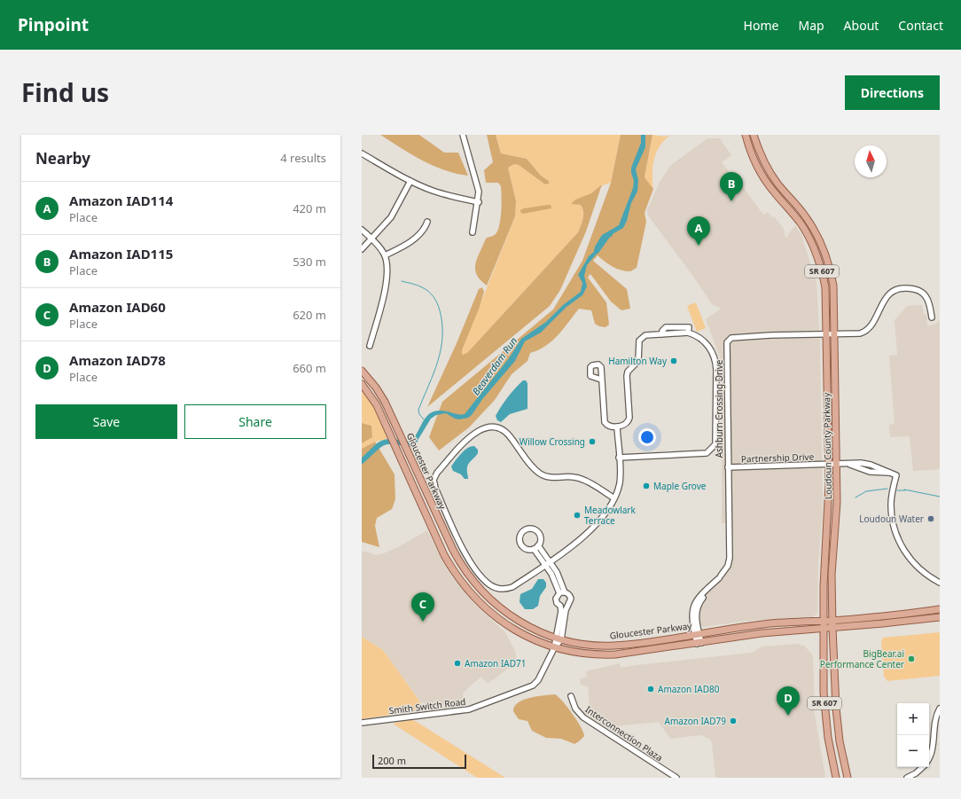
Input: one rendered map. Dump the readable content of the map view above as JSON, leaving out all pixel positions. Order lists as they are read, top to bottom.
{
  "streets": {
    "main road": ["SR 607", "Loudoun County Parkway", "Gloucester Parkway"],
    "street": [
      "Ashburn Crossing Drive",
      "Partnership Drive",
      "Smith Switch Road",
      "Interconnection Plaza"
    ]
  },
  "crossings": [
    ["Ashburn Crossing Drive", "Loudoun County Parkway"],
    ["Ashburn Crossing Drive", "Partnership Drive"],
    ["Loudoun County Parkway", "Partnership Drive"],
    ["Loudoun County Parkway", "Gloucester Parkway"],
    ["Gloucester Parkway", "Smith Switch Road"]
  ],
  "water": ["Beaverdam Run"],
  "places": [
    "Hamilton Way",
    "Willow Crossing",
    "Maple Grove",
    "Meadowlark Terrace",
    "Loudoun Water",
    "BigBear.ai Performance Center",
    "Amazon IAD71",
    "Amazon IAD80",
    "Amazon IAD79"
  ],
  "scale_bar": "200 m",
  "north": "top",
  "page": {
    "header": "Pinpoint",
    "nav": [
      "Home",
      "Map",
      "About",
      "Contact"
    ],
    "title": "Find us",
    "buttons": [
      "Directions",
      ["Save", "Share"]
    ],
    "heading": ["Nearby", "4 results"],
    "pins": [
      "B",
      "A",
      "C",
      "D"
    ],
    "list": [
      {
        "mark": "A",
        "name": "Amazon IAD114",
        "note": "Place",
        "value": "420 m"
      },
      {
        "mark": "B",
        "name": "Amazon IAD115",
        "note": "Place",
        "value": "530 m"
      },
      {
        "mark": "C",
        "name": "Amazon IAD60",
        "note": "Place",
        "value": "620 m"
      },
      {
        "mark": "D",
        "name": "Amazon IAD78",
        "note": "Place",
        "value": "660 m"
      }
    ],
    "map_buttons": ["+", "−"],
    "scale": "200 m"
  }
}
